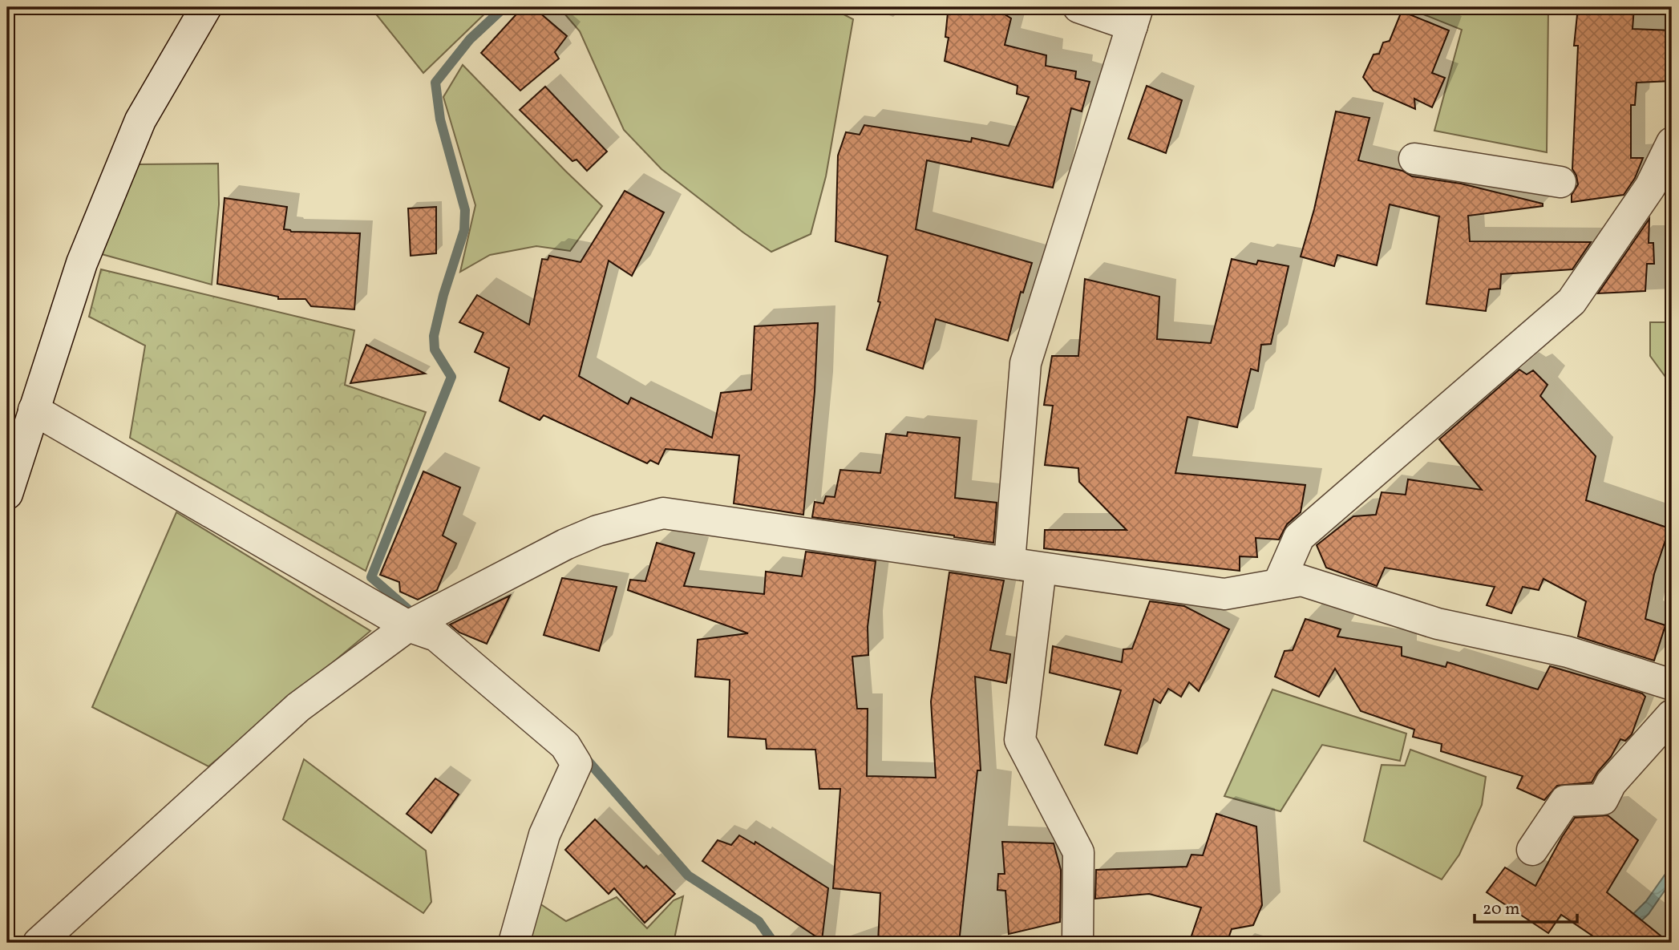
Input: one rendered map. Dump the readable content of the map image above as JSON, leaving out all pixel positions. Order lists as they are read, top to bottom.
{
  "scale_bar": "20 m"
}
